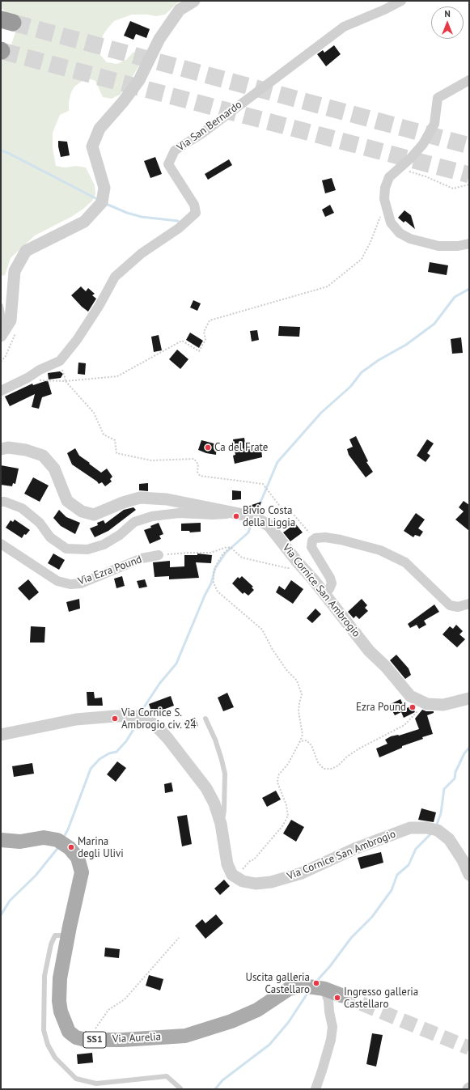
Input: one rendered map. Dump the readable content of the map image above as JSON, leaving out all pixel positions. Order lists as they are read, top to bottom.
{
  "streets": {
    "main road": ["Via Aurelia", "SS1"],
    "street": ["Via San Bernardo", "Via Ezra Pound", "Via Cornice San Ambrogio"]
  },
  "places": [
    "Ca del Frate",
    "Bivio Costa della Liggia",
    "Ezra Pound",
    "Via Cornice S. Ambrogio civ. 24",
    "Marina degli Ulivi",
    "Uscita galleria Castellaro",
    "Ingresso galleria Castellaro"
  ],
  "north": "top"
}
